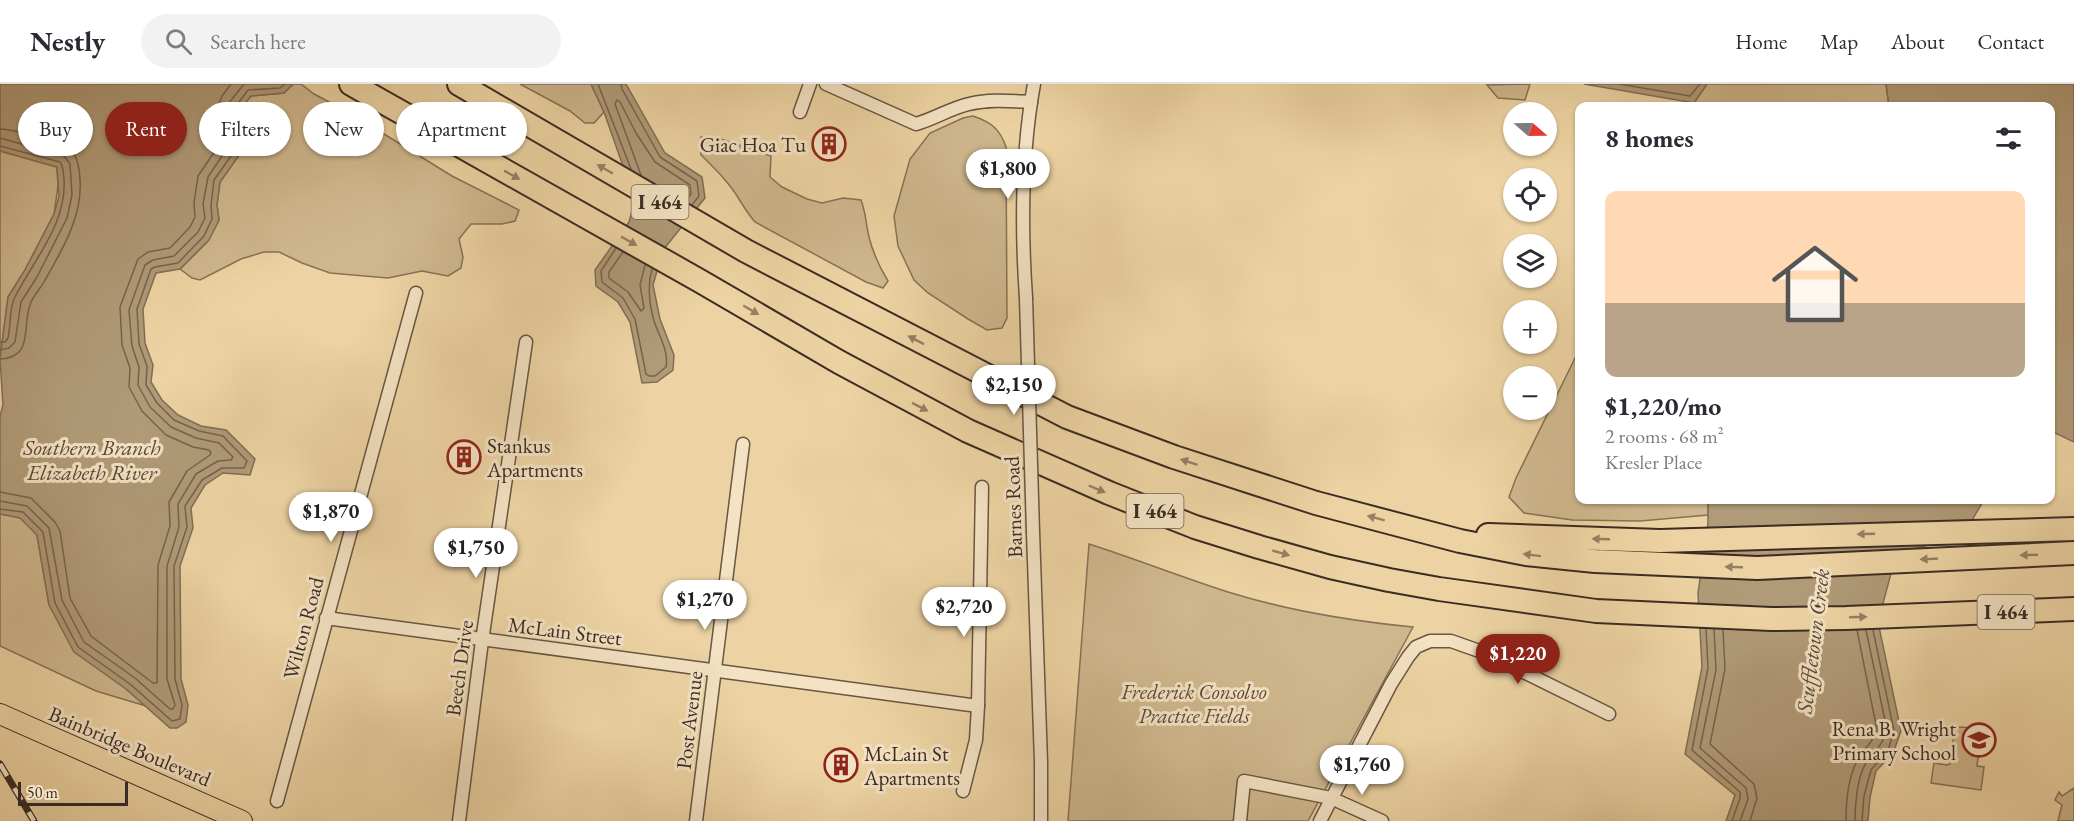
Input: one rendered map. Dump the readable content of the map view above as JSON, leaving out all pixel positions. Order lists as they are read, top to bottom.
{
  "streets": {
    "highway": ["I 464"],
    "main road": ["Bainbridge Boulevard"],
    "street": [
      "Barnes Road",
      "Wilton Road",
      "McLain Street",
      "Beech Drive",
      "Post Avenue"
    ]
  },
  "crossings": [
    ["Barnes Road", "McLain Street"],
    ["Wilton Road", "McLain Street"],
    ["McLain Street", "Beech Drive"],
    ["McLain Street", "Post Avenue"]
  ],
  "water": ["Southern Branch Elizabeth River", "Scuffletown Creek"],
  "parks": ["Frederick Consolvo Practice Fields"],
  "places": {
    "building": ["Giac Hoa Tu", "Stankus Apartments", "McLain St Apartments"],
    "school or university": ["Rena B. Wright Primary School"]
  },
  "scale_bar": "50 m",
  "north": "right",
  "page": {
    "header": "Nestly",
    "search": "Search here",
    "nav": [
      "Home",
      "Map",
      "About",
      "Contact"
    ],
    "map_buttons": ["+", "−"],
    "chip": [
      "Buy",
      "Rent",
      "Filters",
      "New",
      "Apartment"
    ],
    "heading": "8 homes",
    "price": [
      "$1,800",
      "$2,150",
      "$1,870",
      "$1,750",
      "$1,270",
      "$2,720",
      "$1,220",
      "$1,760"
    ],
    "list": [
      {
        "name": "$1,220/mo",
        "note": "2 rooms · 68 m² · Kresler Place"
      }
    ],
    "scale": "50 m"
  }
}
